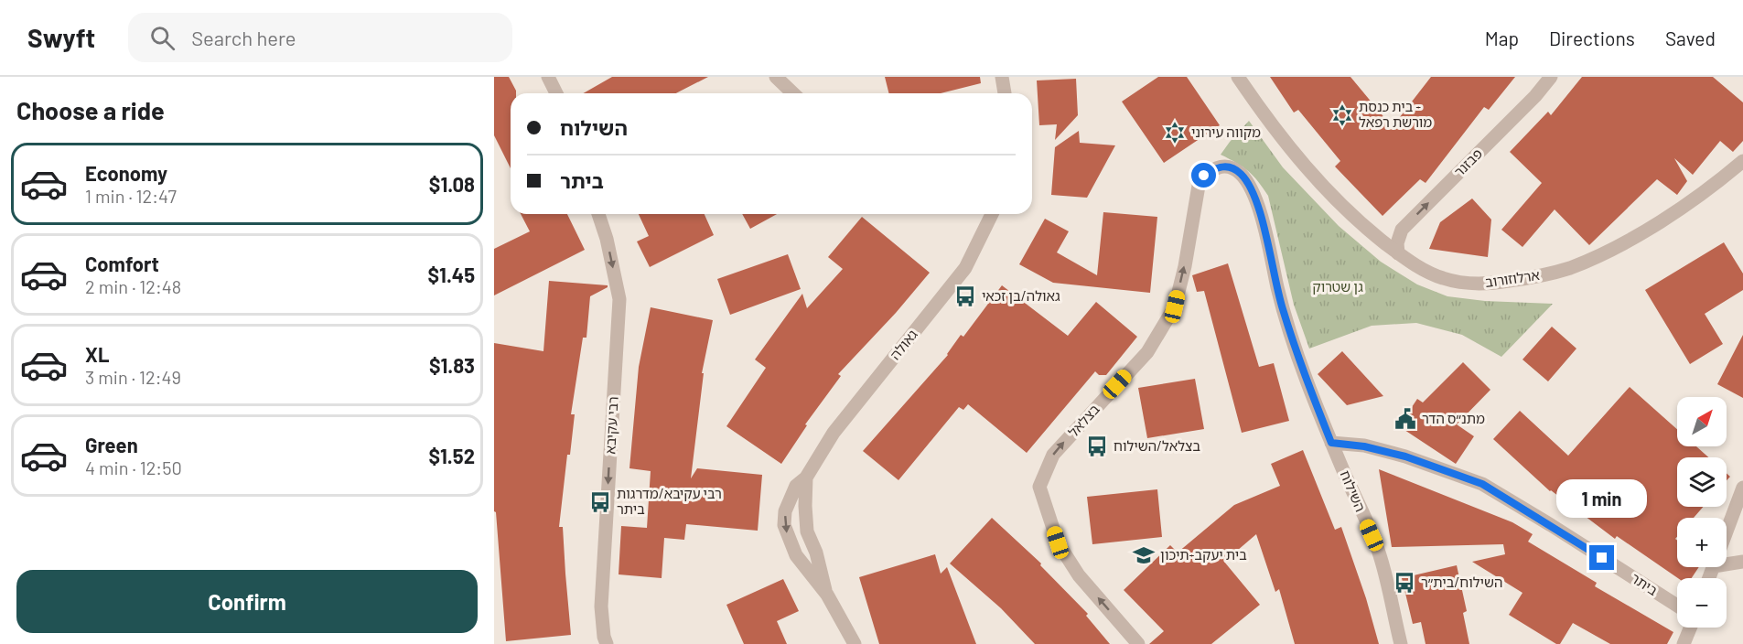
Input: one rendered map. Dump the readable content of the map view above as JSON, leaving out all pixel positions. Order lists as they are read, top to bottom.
{
  "streets": {
    "street": [
      "פבזנר",
      "ארלוזורוב",
      "גאולה",
      "בצלאל",
      "רבי עקיבא",
      "השילוח",
      "ביתר"
    ]
  },
  "crossings": [
    ["פבזנר", "ארלוזורוב"],
    ["בצלאל", "השילוח"],
    ["השילוח", "ביתר"]
  ],
  "one_way": ["פבזנר", "בצלאל", "רבי עקיבא"],
  "parks": ["גן שטרוק"],
  "places": {
    "synagogue": ["בית כנסת - מורשת רפאל", "מקווה עירוני"],
    "bus stop": [
      "גאולה/בן זכאי",
      "בצלאל/השילוח",
      "רבי עקיבא/מדרגות ביתר",
      "השילוח/בית״ר"
    ],
    "public building": ["מתנ״ס הדר"],
    "school or university": ["בית יעקב-תיכון"]
  },
  "north": "top right",
  "page": {
    "header": "Swyft",
    "search": "Search here",
    "nav": ["Map", "Directions", "Saved"],
    "heading": "Choose a ride",
    "banner": ["השילוח", "ביתר"],
    "list": [
      {
        "name": "Economy",
        "note": "1 min · 12:47",
        "value": "$1.08"
      },
      {
        "name": "Comfort",
        "note": "2 min · 12:48",
        "value": "$1.45"
      },
      {
        "name": "XL",
        "note": "3 min · 12:49",
        "value": "$1.83"
      },
      {
        "name": "Green",
        "note": "4 min · 12:50",
        "value": "$1.52"
      }
    ],
    "map_buttons": ["+", "−"],
    "bubble": "1 min",
    "buttons": "Confirm"
  }
}
